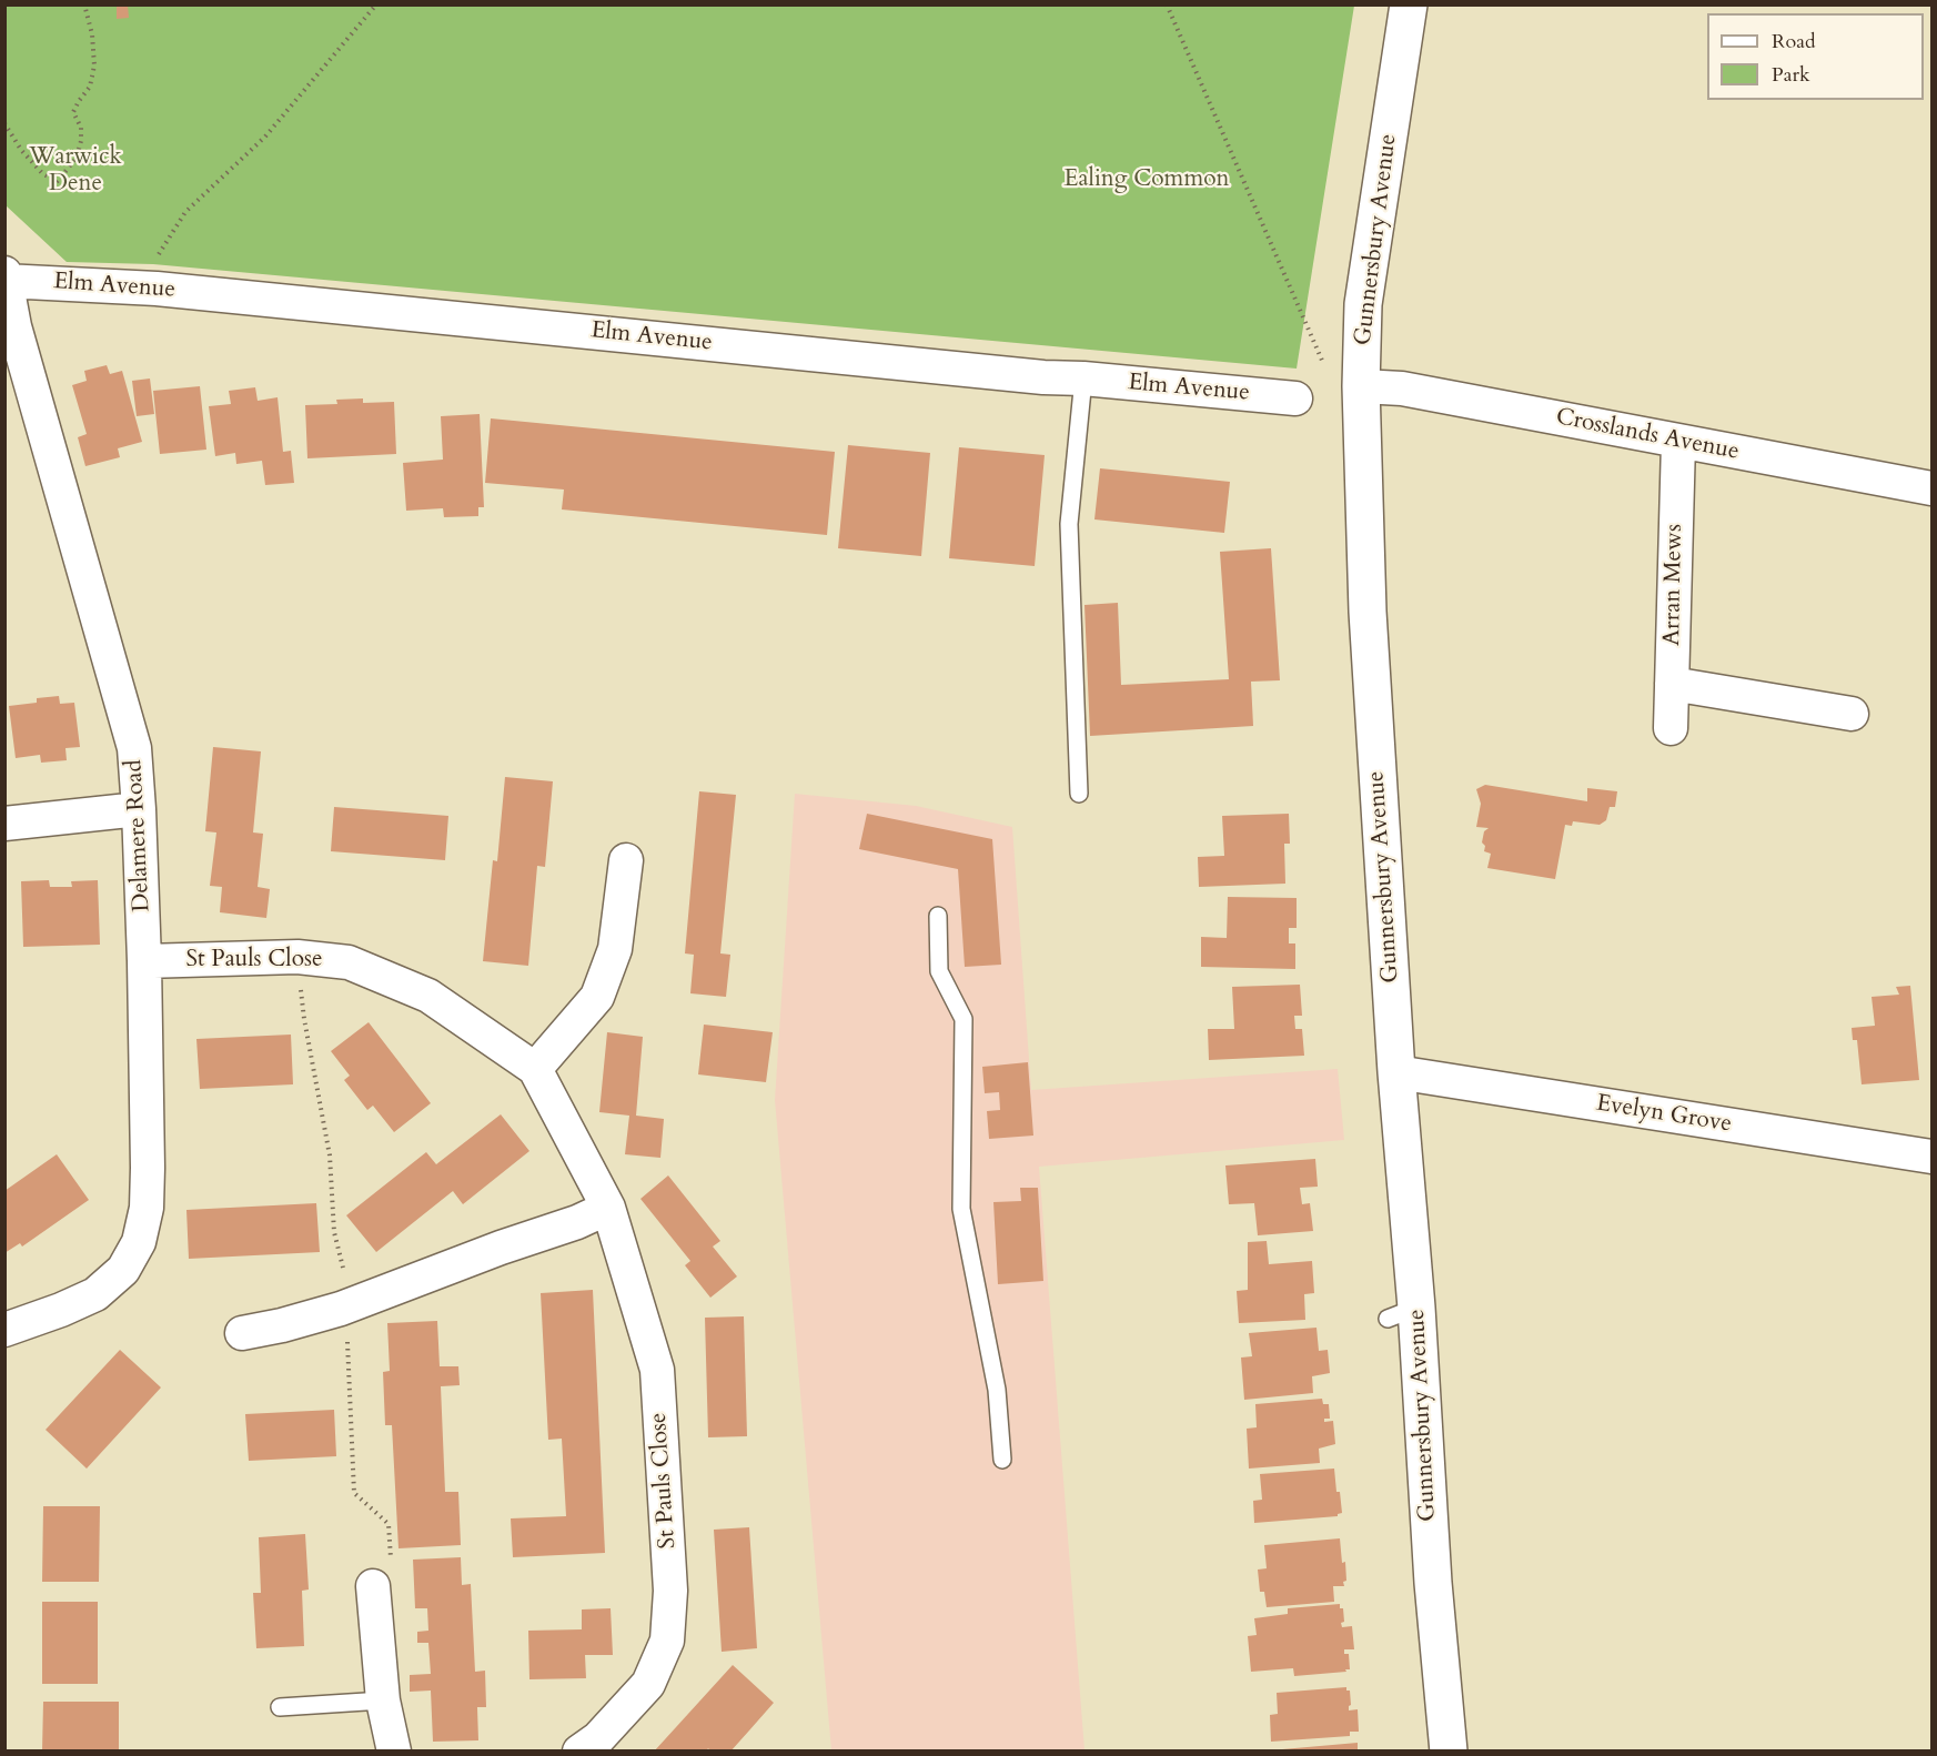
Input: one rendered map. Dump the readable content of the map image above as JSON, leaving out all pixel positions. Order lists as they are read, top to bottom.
{
  "streets": {
    "highway": ["Gunnersbury Avenue"],
    "street": [
      "Elm Avenue",
      "Crosslands Avenue",
      "Arran Mews",
      "Delamere Road",
      "St Pauls Close",
      "Evelyn Grove"
    ]
  },
  "crossings": [
    ["Gunnersbury Avenue", "Crosslands Avenue"],
    ["Gunnersbury Avenue", "Evelyn Grove"],
    ["Elm Avenue", "Delamere Road"],
    ["Crosslands Avenue", "Arran Mews"],
    ["Delamere Road", "St Pauls Close"]
  ],
  "parks": ["Warwick Dene", "Ealing Common"],
  "legend": ["Road", "Park"]
}
